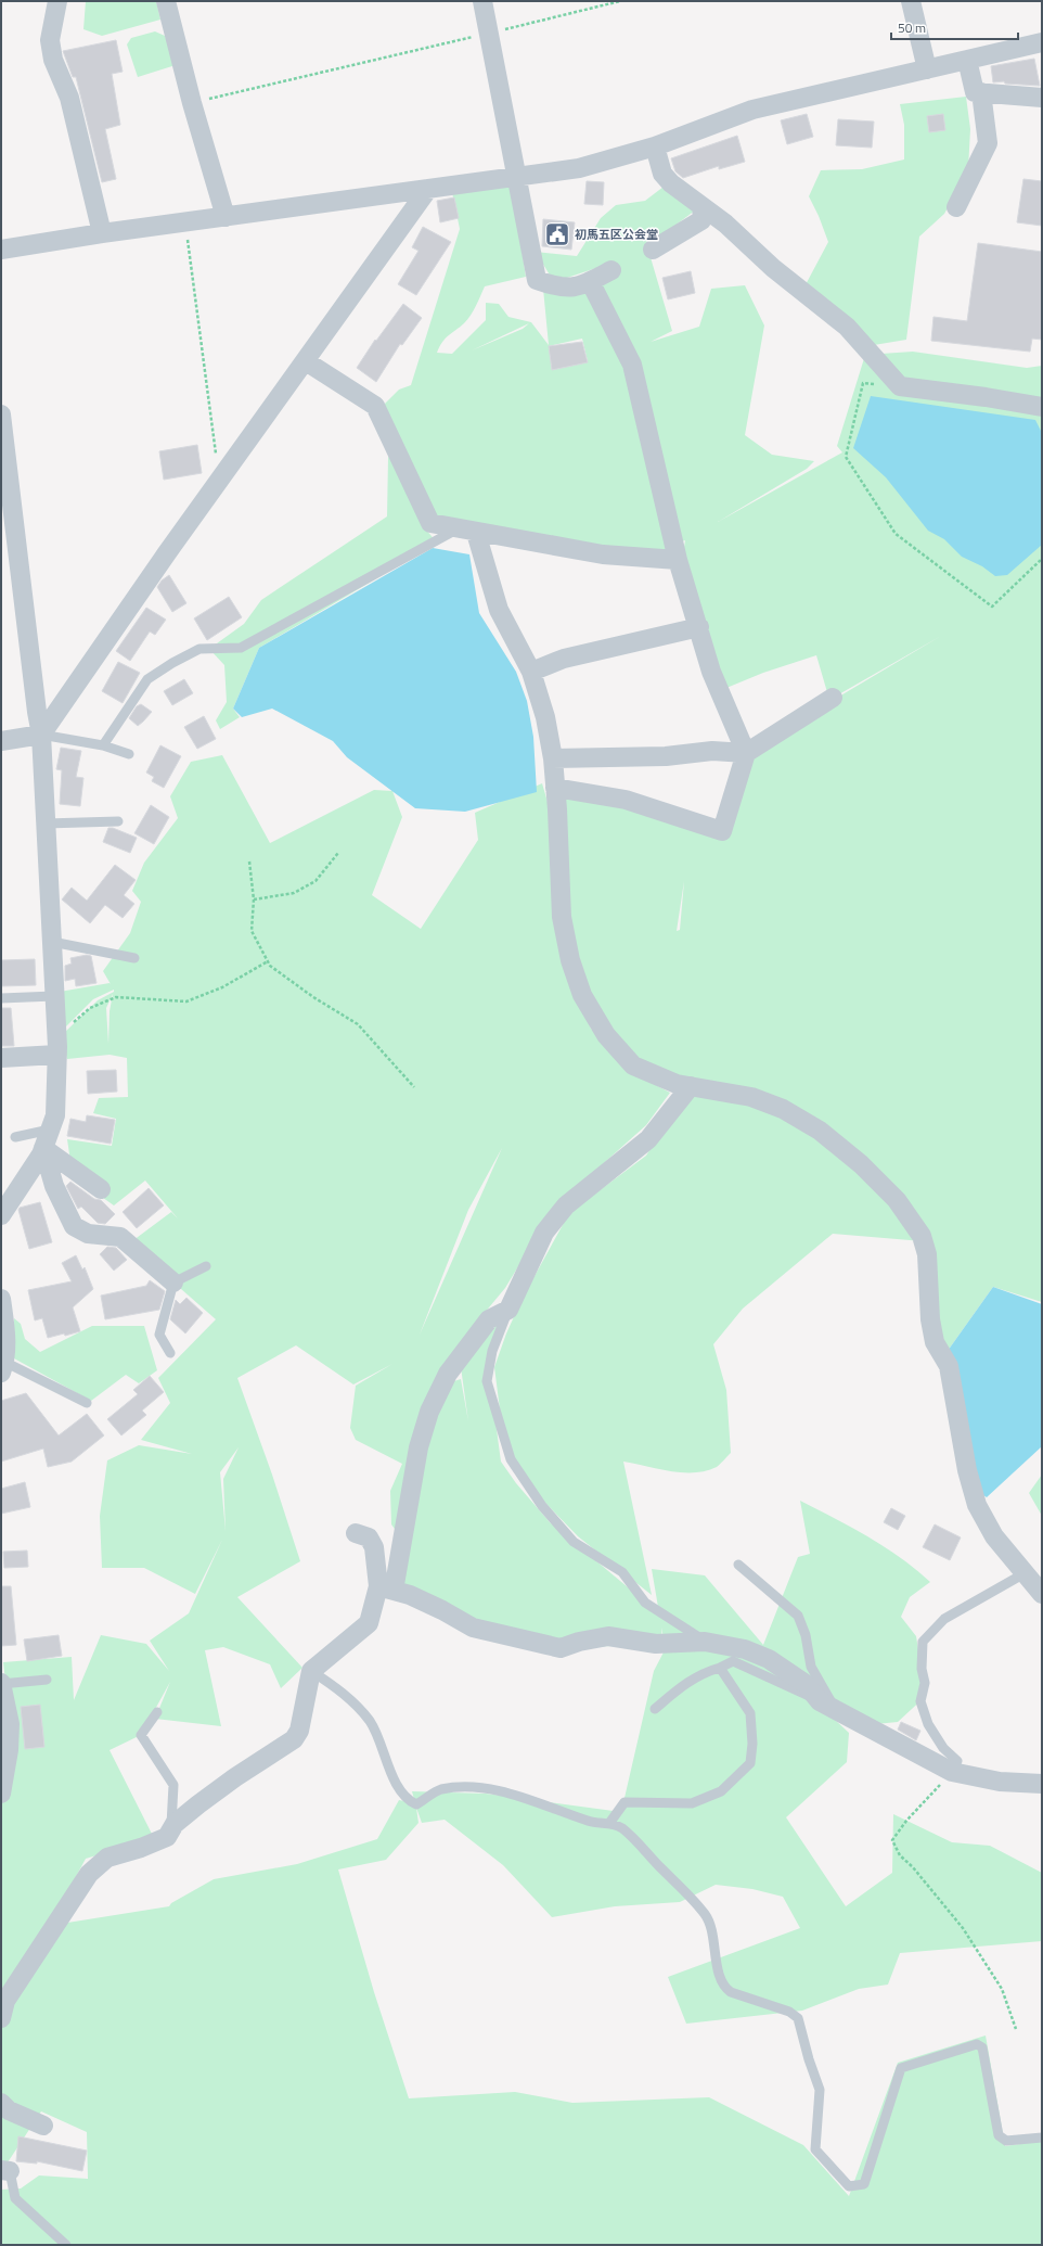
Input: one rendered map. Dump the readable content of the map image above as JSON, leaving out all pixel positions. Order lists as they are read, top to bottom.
{
  "places": {
    "public building": ["初馬五区公会堂"]
  },
  "scale_bar": "50 m"
}
